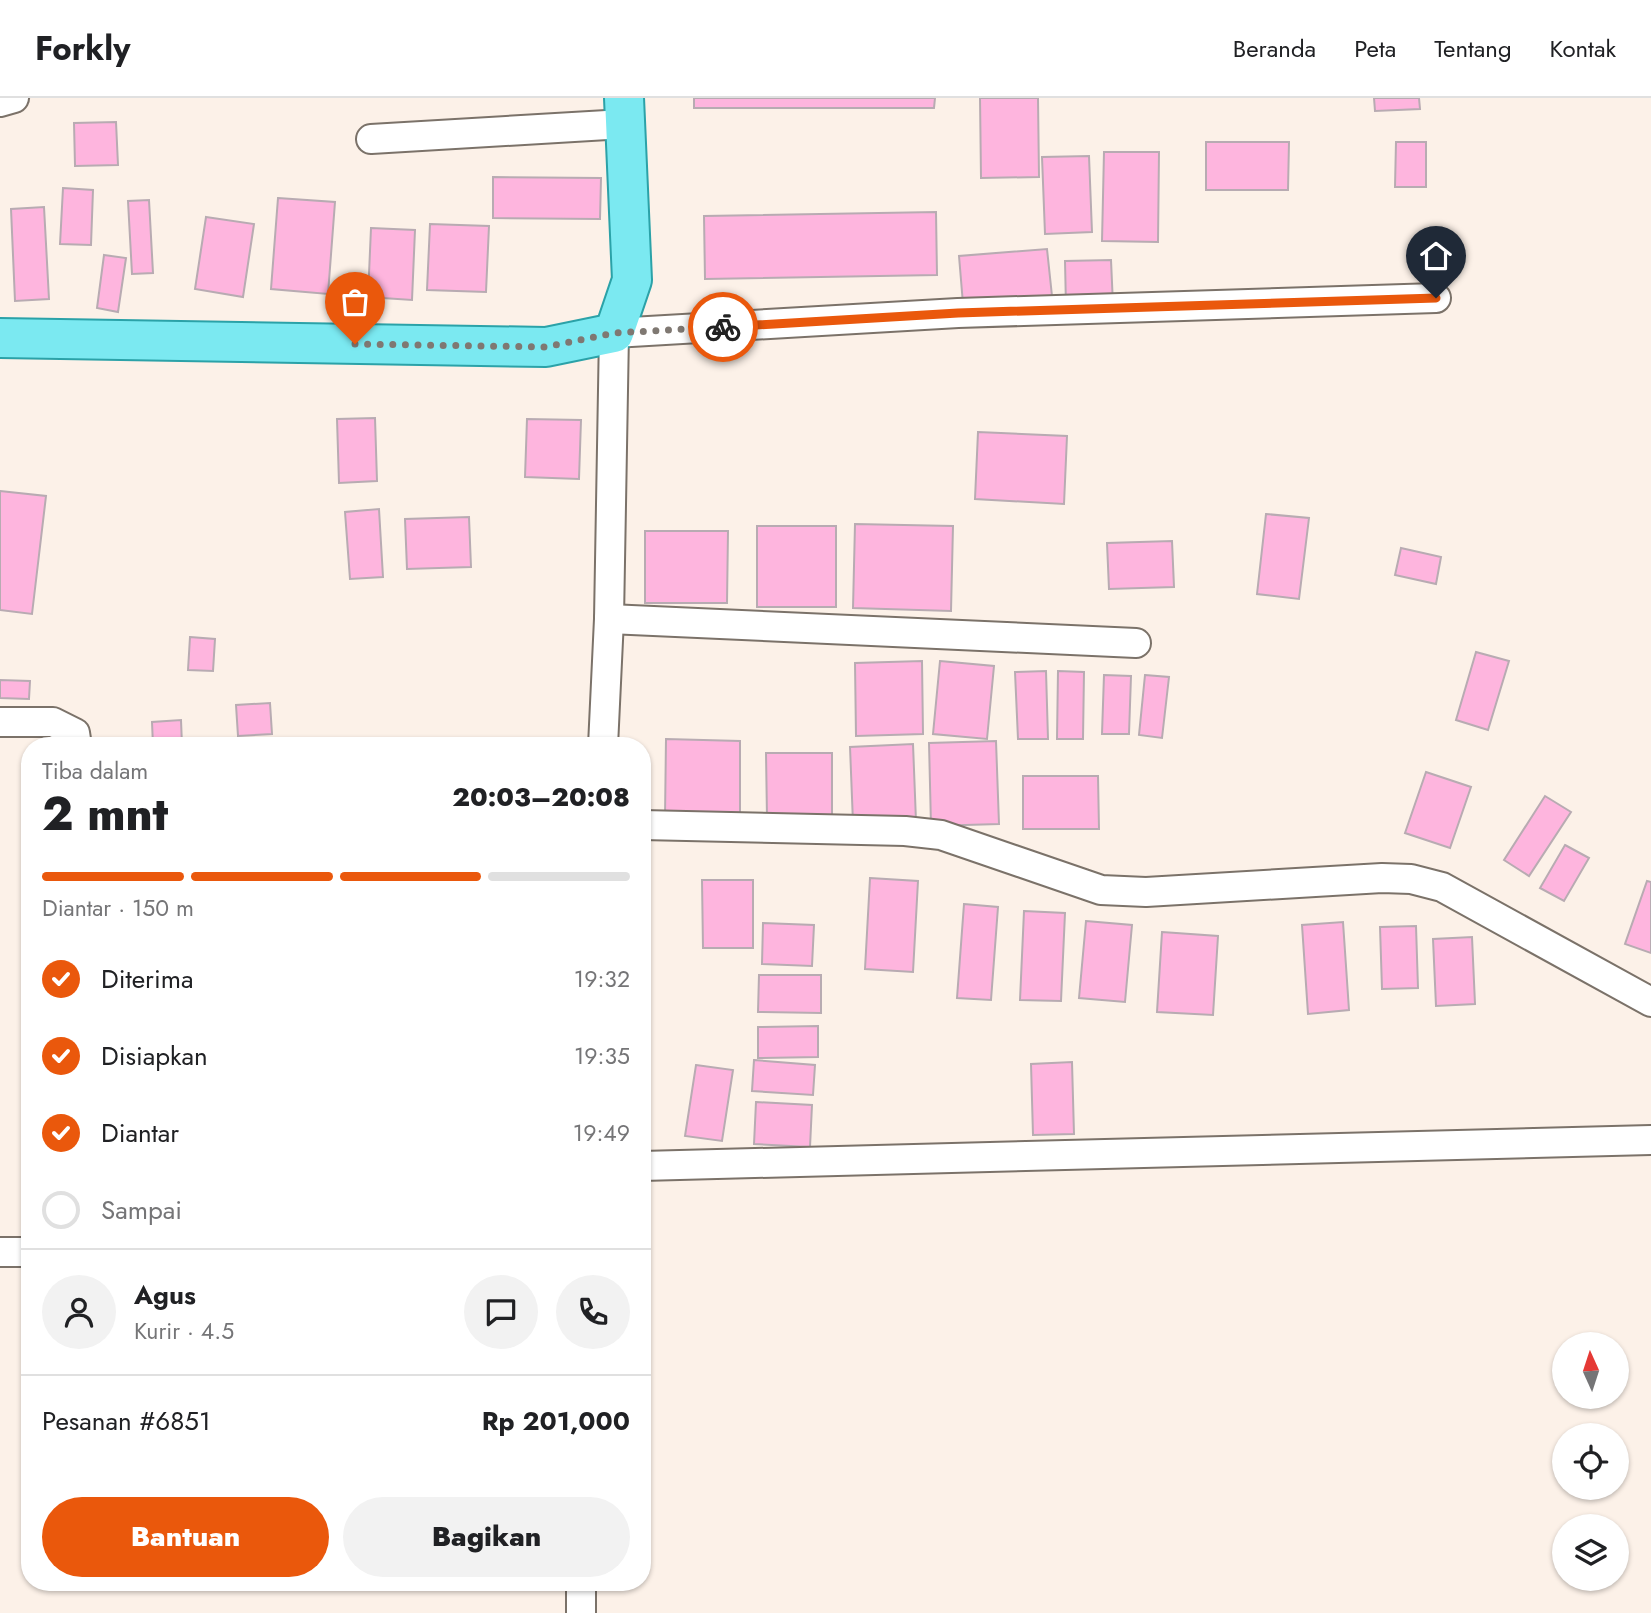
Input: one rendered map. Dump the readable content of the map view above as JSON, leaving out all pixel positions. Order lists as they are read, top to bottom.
{
  "north": "top",
  "page": {
    "header": "Forkly",
    "nav": [
      "Beranda",
      "Peta",
      "Tentang",
      "Kontak"
    ],
    "heading": ["2 mnt", "Tiba dalam", "20:03–20:08"],
    "panel": [
      "Agus",
      "Kurir · 4.5",
      "Pesanan #6851",
      "Rp 201,000"
    ],
    "bar": "Diantar · 150 m",
    "list": [
      ["Diterima", "19:32"],
      ["Disiapkan", "19:35"],
      ["Diantar", "19:49"],
      "Sampai"
    ],
    "buttons": ["Bantuan", "Bagikan"]
  }
}
